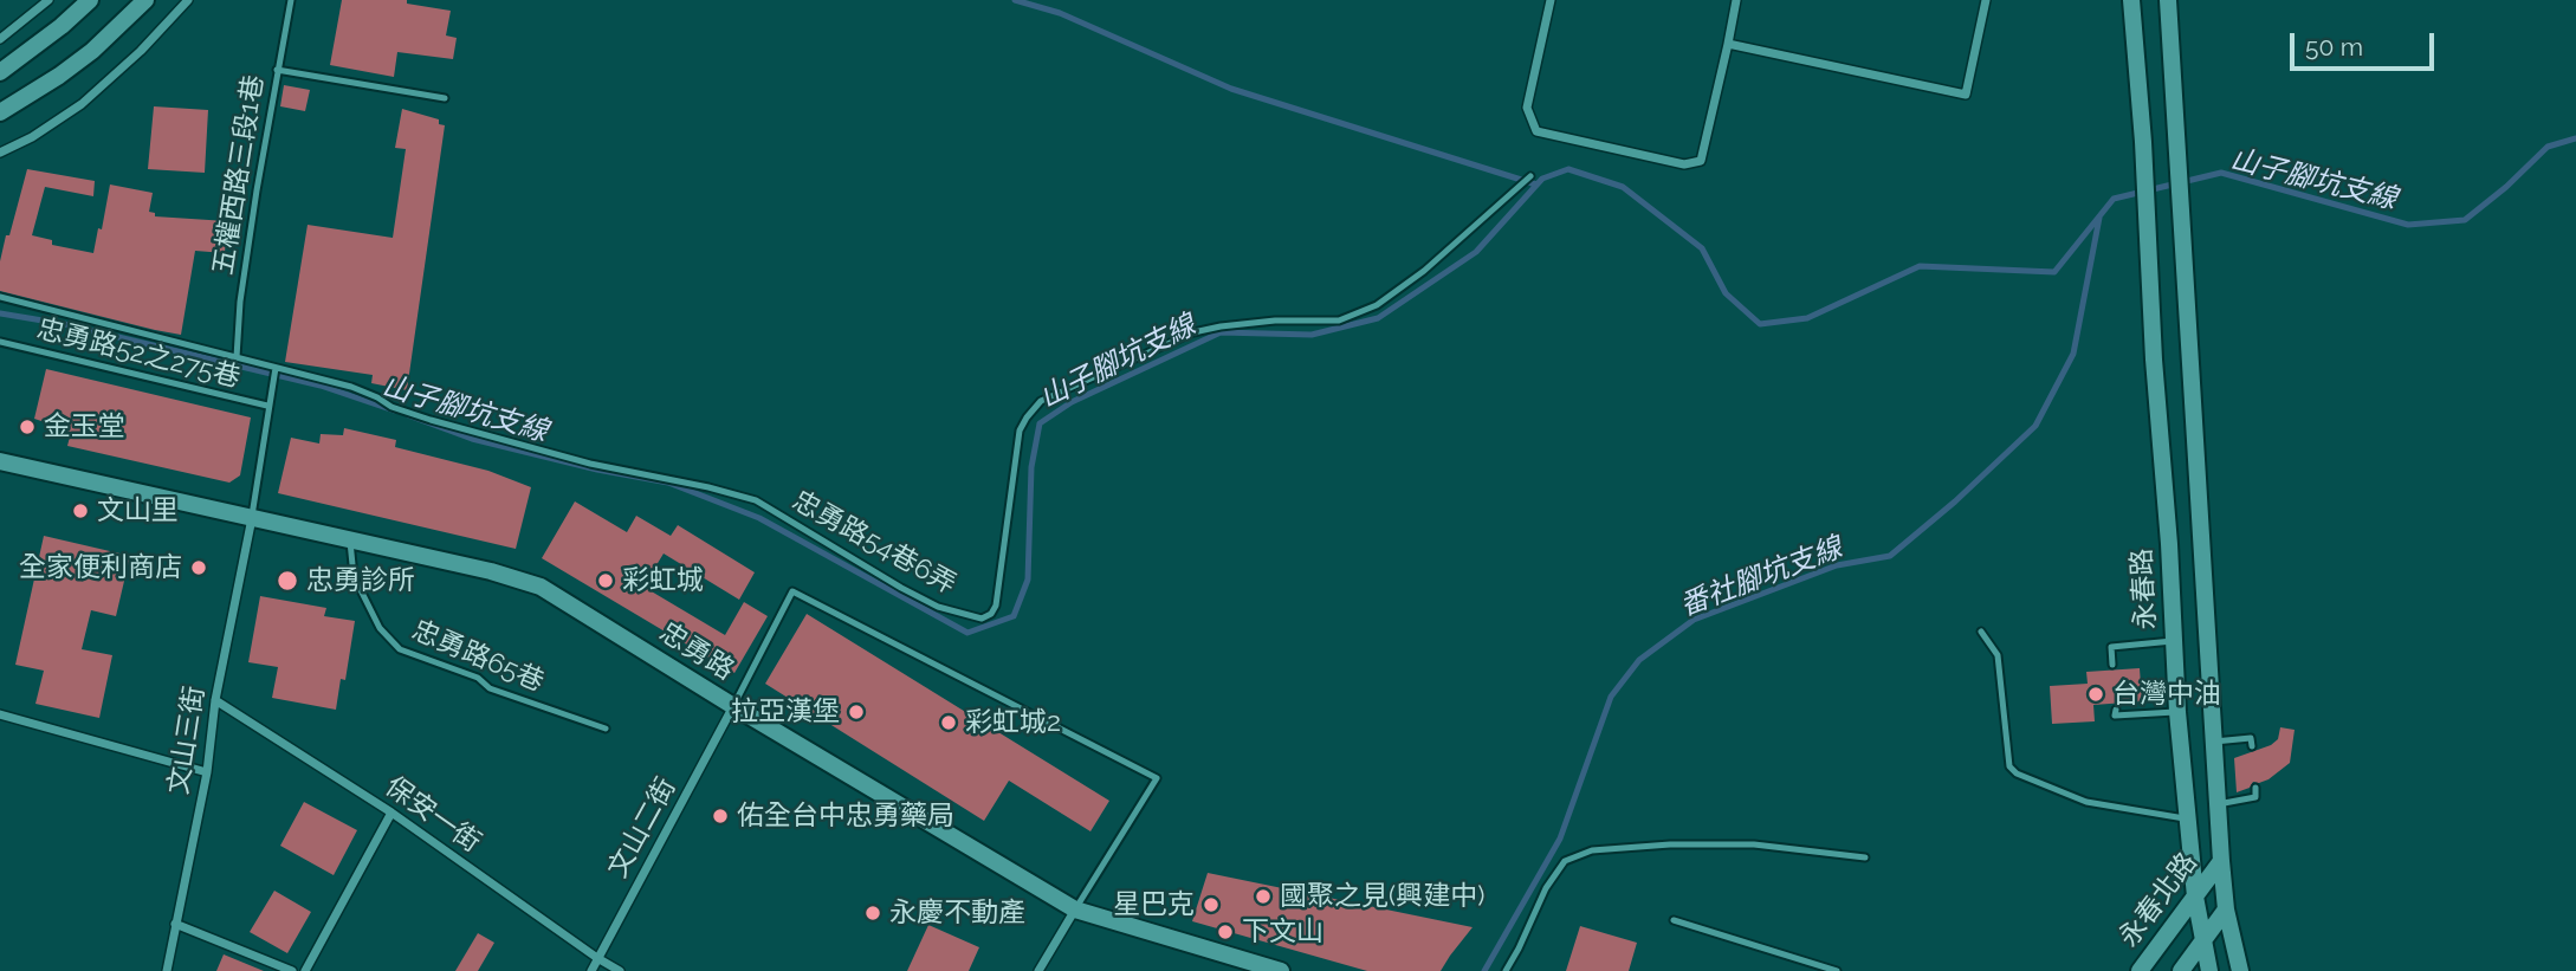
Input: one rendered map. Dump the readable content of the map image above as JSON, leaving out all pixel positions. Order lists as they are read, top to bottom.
{
  "streets": {
    "street": [
      "永春路",
      "忠勇路",
      "文山三街",
      "保安一街",
      "文山二街",
      "永春北路"
    ],
    "lane": [
      "五權西路三段1巷",
      "忠勇路52之275巷",
      "忠勇路54巷6弄",
      "忠勇路65巷"
    ]
  },
  "crossings": [
    ["忠勇路52之275巷", "忠勇路54巷6弄"],
    ["忠勇路52之275巷", "忠勇路"],
    ["忠勇路52之275巷", "文山三街"],
    ["永春路", "永春北路"],
    ["忠勇路", "忠勇路65巷"],
    ["忠勇路", "文山三街"],
    ["忠勇路", "文山二街"],
    ["文山三街", "保安一街"],
    ["保安一街", "文山二街"]
  ],
  "water": ["山子腳坑支線", "番社腳坑支線"],
  "places": [
    "金玉堂",
    "文山里",
    "全家便利商店",
    "忠勇診所",
    "彩虹城",
    "台灣中油",
    "拉亞漢堡",
    "彩虹城2",
    "佑全台中忠勇藥局",
    "國聚之見(興建中)",
    "星巴克",
    "永慶不動產",
    "下文山"
  ],
  "scale_bar": "50 m"
}
